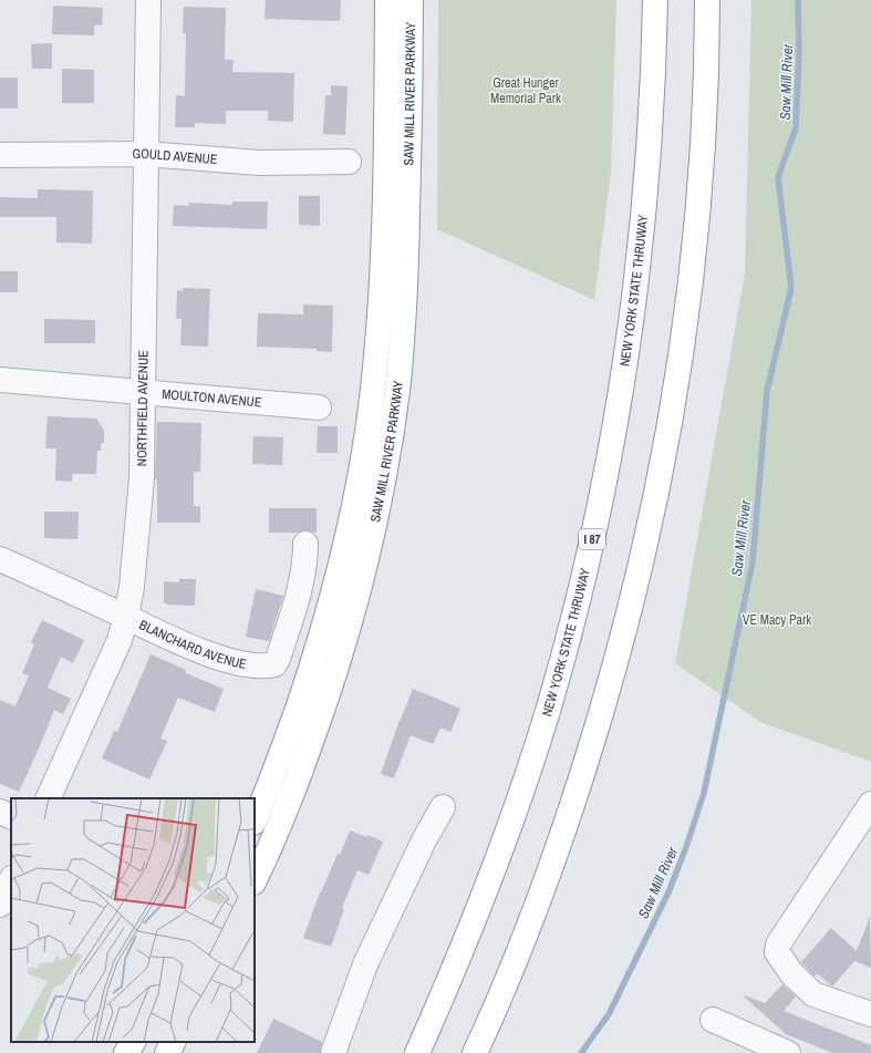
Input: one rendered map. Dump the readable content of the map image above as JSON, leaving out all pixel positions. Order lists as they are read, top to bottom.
{
  "streets": {
    "highway": ["SAW MILL RIVER PARKWAY", "NEW YORK STATE THRUWAY", "I 87"],
    "street": [
      "GOULD AVENUE",
      "MOULTON AVENUE",
      "NORTHFIELD AVENUE",
      "BLANCHARD AVENUE"
    ]
  },
  "crossings": [
    ["GOULD AVENUE", "NORTHFIELD AVENUE"],
    ["MOULTON AVENUE", "NORTHFIELD AVENUE"],
    ["NORTHFIELD AVENUE", "BLANCHARD AVENUE"]
  ],
  "water": ["Saw Mill River"],
  "parks": ["Great Hunger Memorial Park", "VE Macy Park"]
}
